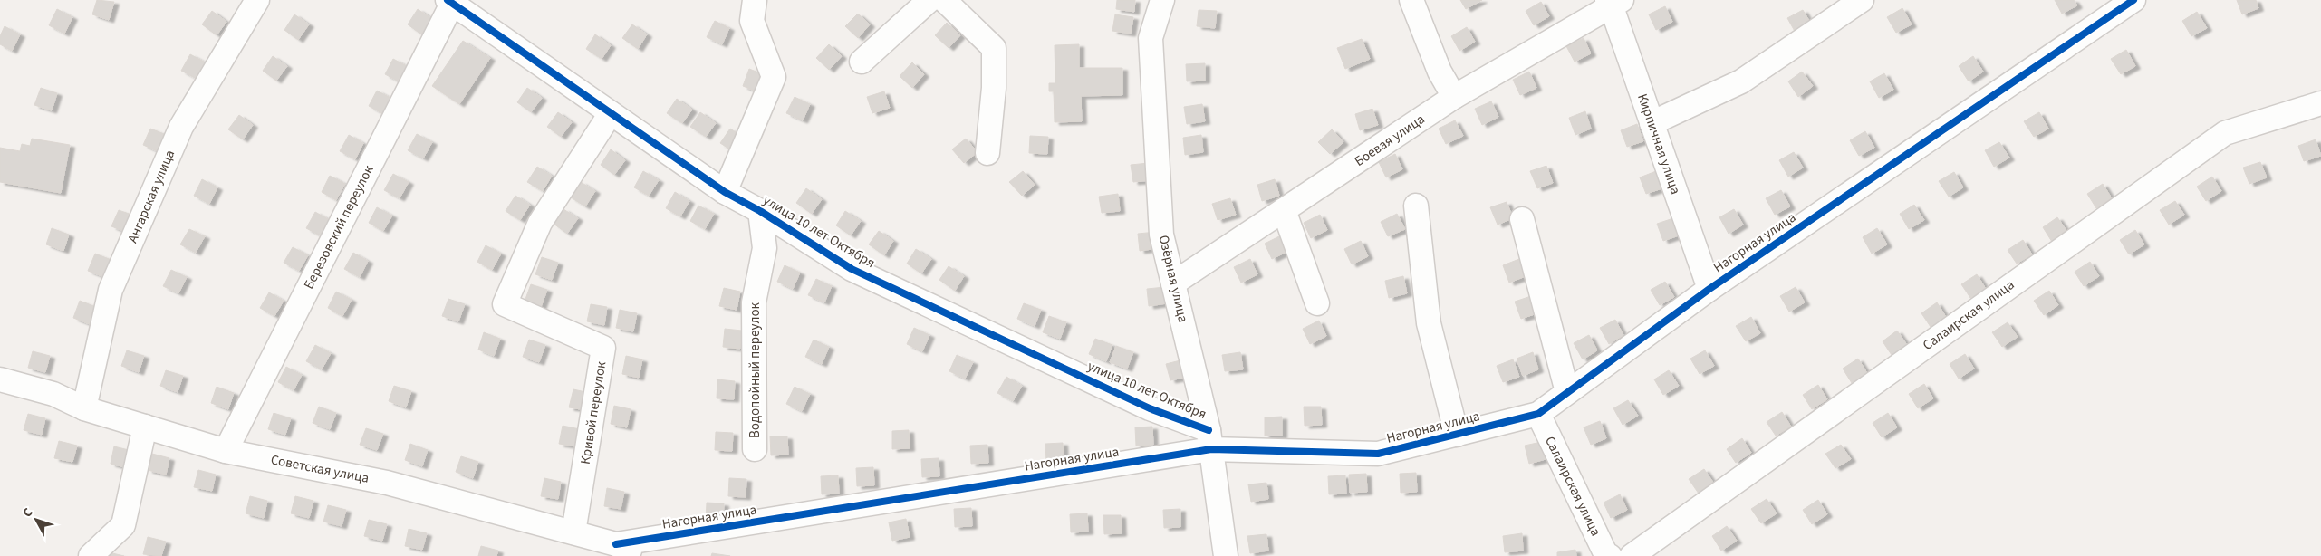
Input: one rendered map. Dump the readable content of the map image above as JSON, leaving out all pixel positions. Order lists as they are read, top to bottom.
{
  "streets": {
    "street": [
      "Боевая улица",
      "Кирпичная улица",
      "Ангарская улица",
      "Березовский переулок",
      "улица 10 лет Октября",
      "Нагорная улица",
      "Озёрная улица",
      "Салаирская улица",
      "Водопойный переулок",
      "Кривой переулок",
      "Советская улица"
    ]
  },
  "crossings": [
    ["Боевая улица", "Кирпичная улица"],
    ["Боевая улица", "Озёрная улица"],
    ["Кирпичная улица", "Нагорная улица"],
    ["Ангарская улица", "Советская улица"],
    ["Березовский переулок", "улица 10 лет Октября"],
    ["Березовский переулок", "Советская улица"],
    ["улица 10 лет Октября", "Нагорная улица"],
    ["улица 10 лет Октября", "Озёрная улица"],
    ["улица 10 лет Октября", "Водопойный переулок"],
    ["улица 10 лет Октября", "Кривой переулок"],
    ["Нагорная улица", "Озёрная улица"],
    ["Нагорная улица", "Салаирская улица"],
    ["Нагорная улица", "Советская улица"],
    ["Кривой переулок", "Советская улица"]
  ],
  "north": "top left"
}
